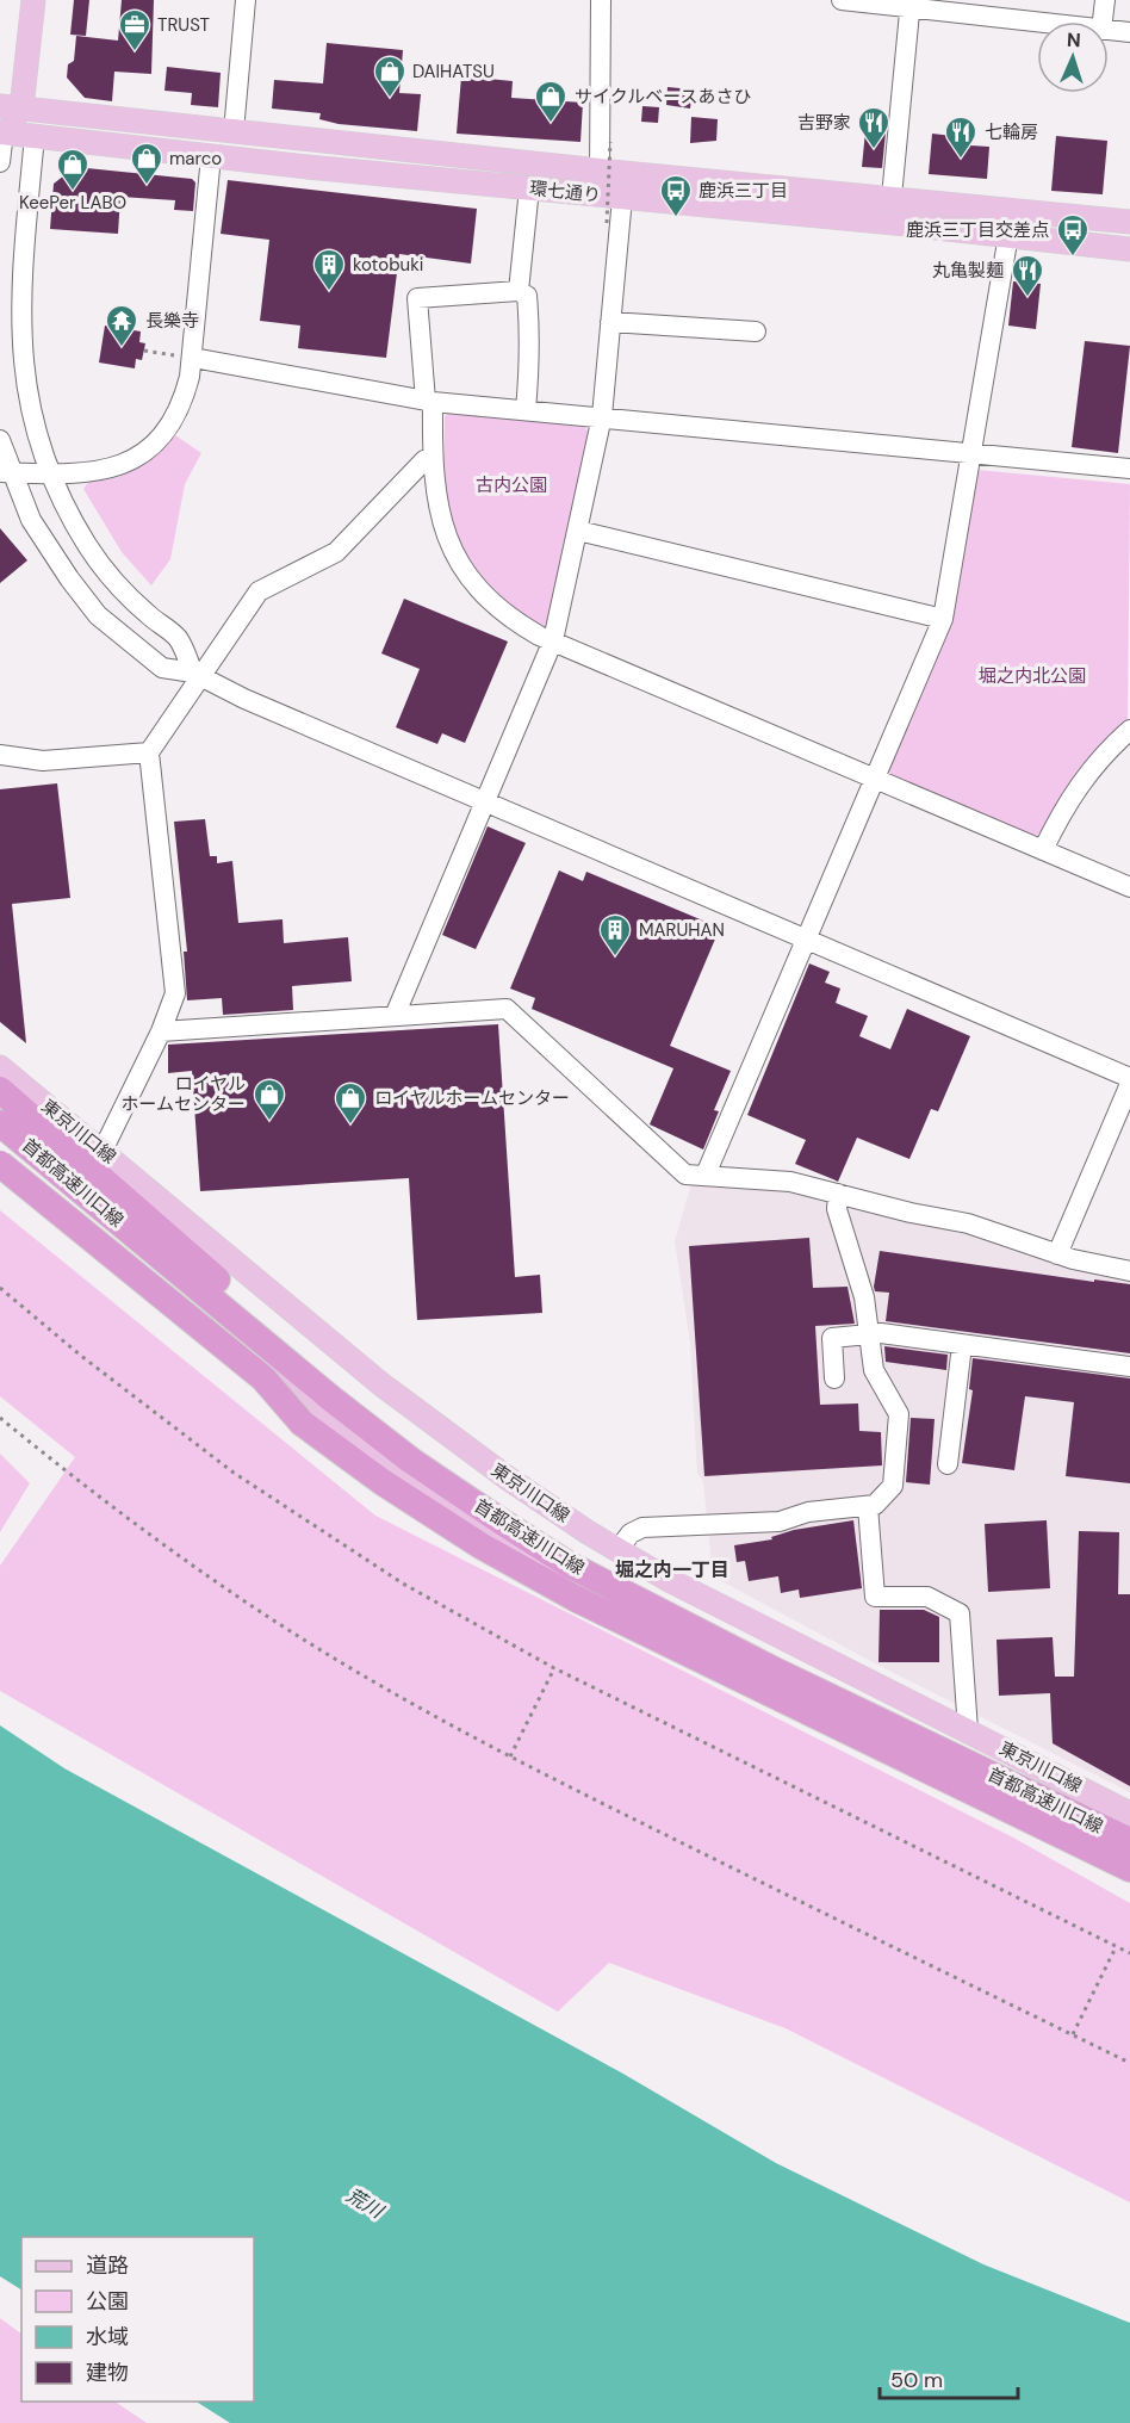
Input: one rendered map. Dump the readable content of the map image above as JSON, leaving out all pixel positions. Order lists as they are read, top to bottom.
{
  "streets": {
    "highway": ["首都高速川口線"],
    "main road": ["環七通り", "東京川口線"]
  },
  "districts": ["堀之内一丁目"],
  "water": ["荒川"],
  "parks": ["古内公園", "堀之内北公園"],
  "places": {
    "office": ["TRUST"],
    "shop": [
      "DAIHATSU",
      "サイクルベースあさひ",
      "marco",
      "KeePer LABO",
      "ロイヤル ホームセンター",
      "ロイヤルホームセンター"
    ],
    "restaurant": ["吉野家", "七輪房", "丸亀製麺"],
    "bus stop": ["鹿浜三丁目", "鹿浜三丁目交差点"],
    "building": ["kotobuki", "MARUHAN"],
    "temple": ["長樂寺"]
  },
  "legend": [
    "道路",
    "公園",
    "水域",
    "建物"
  ],
  "scale_bar": "50 m",
  "north": "top"
}
